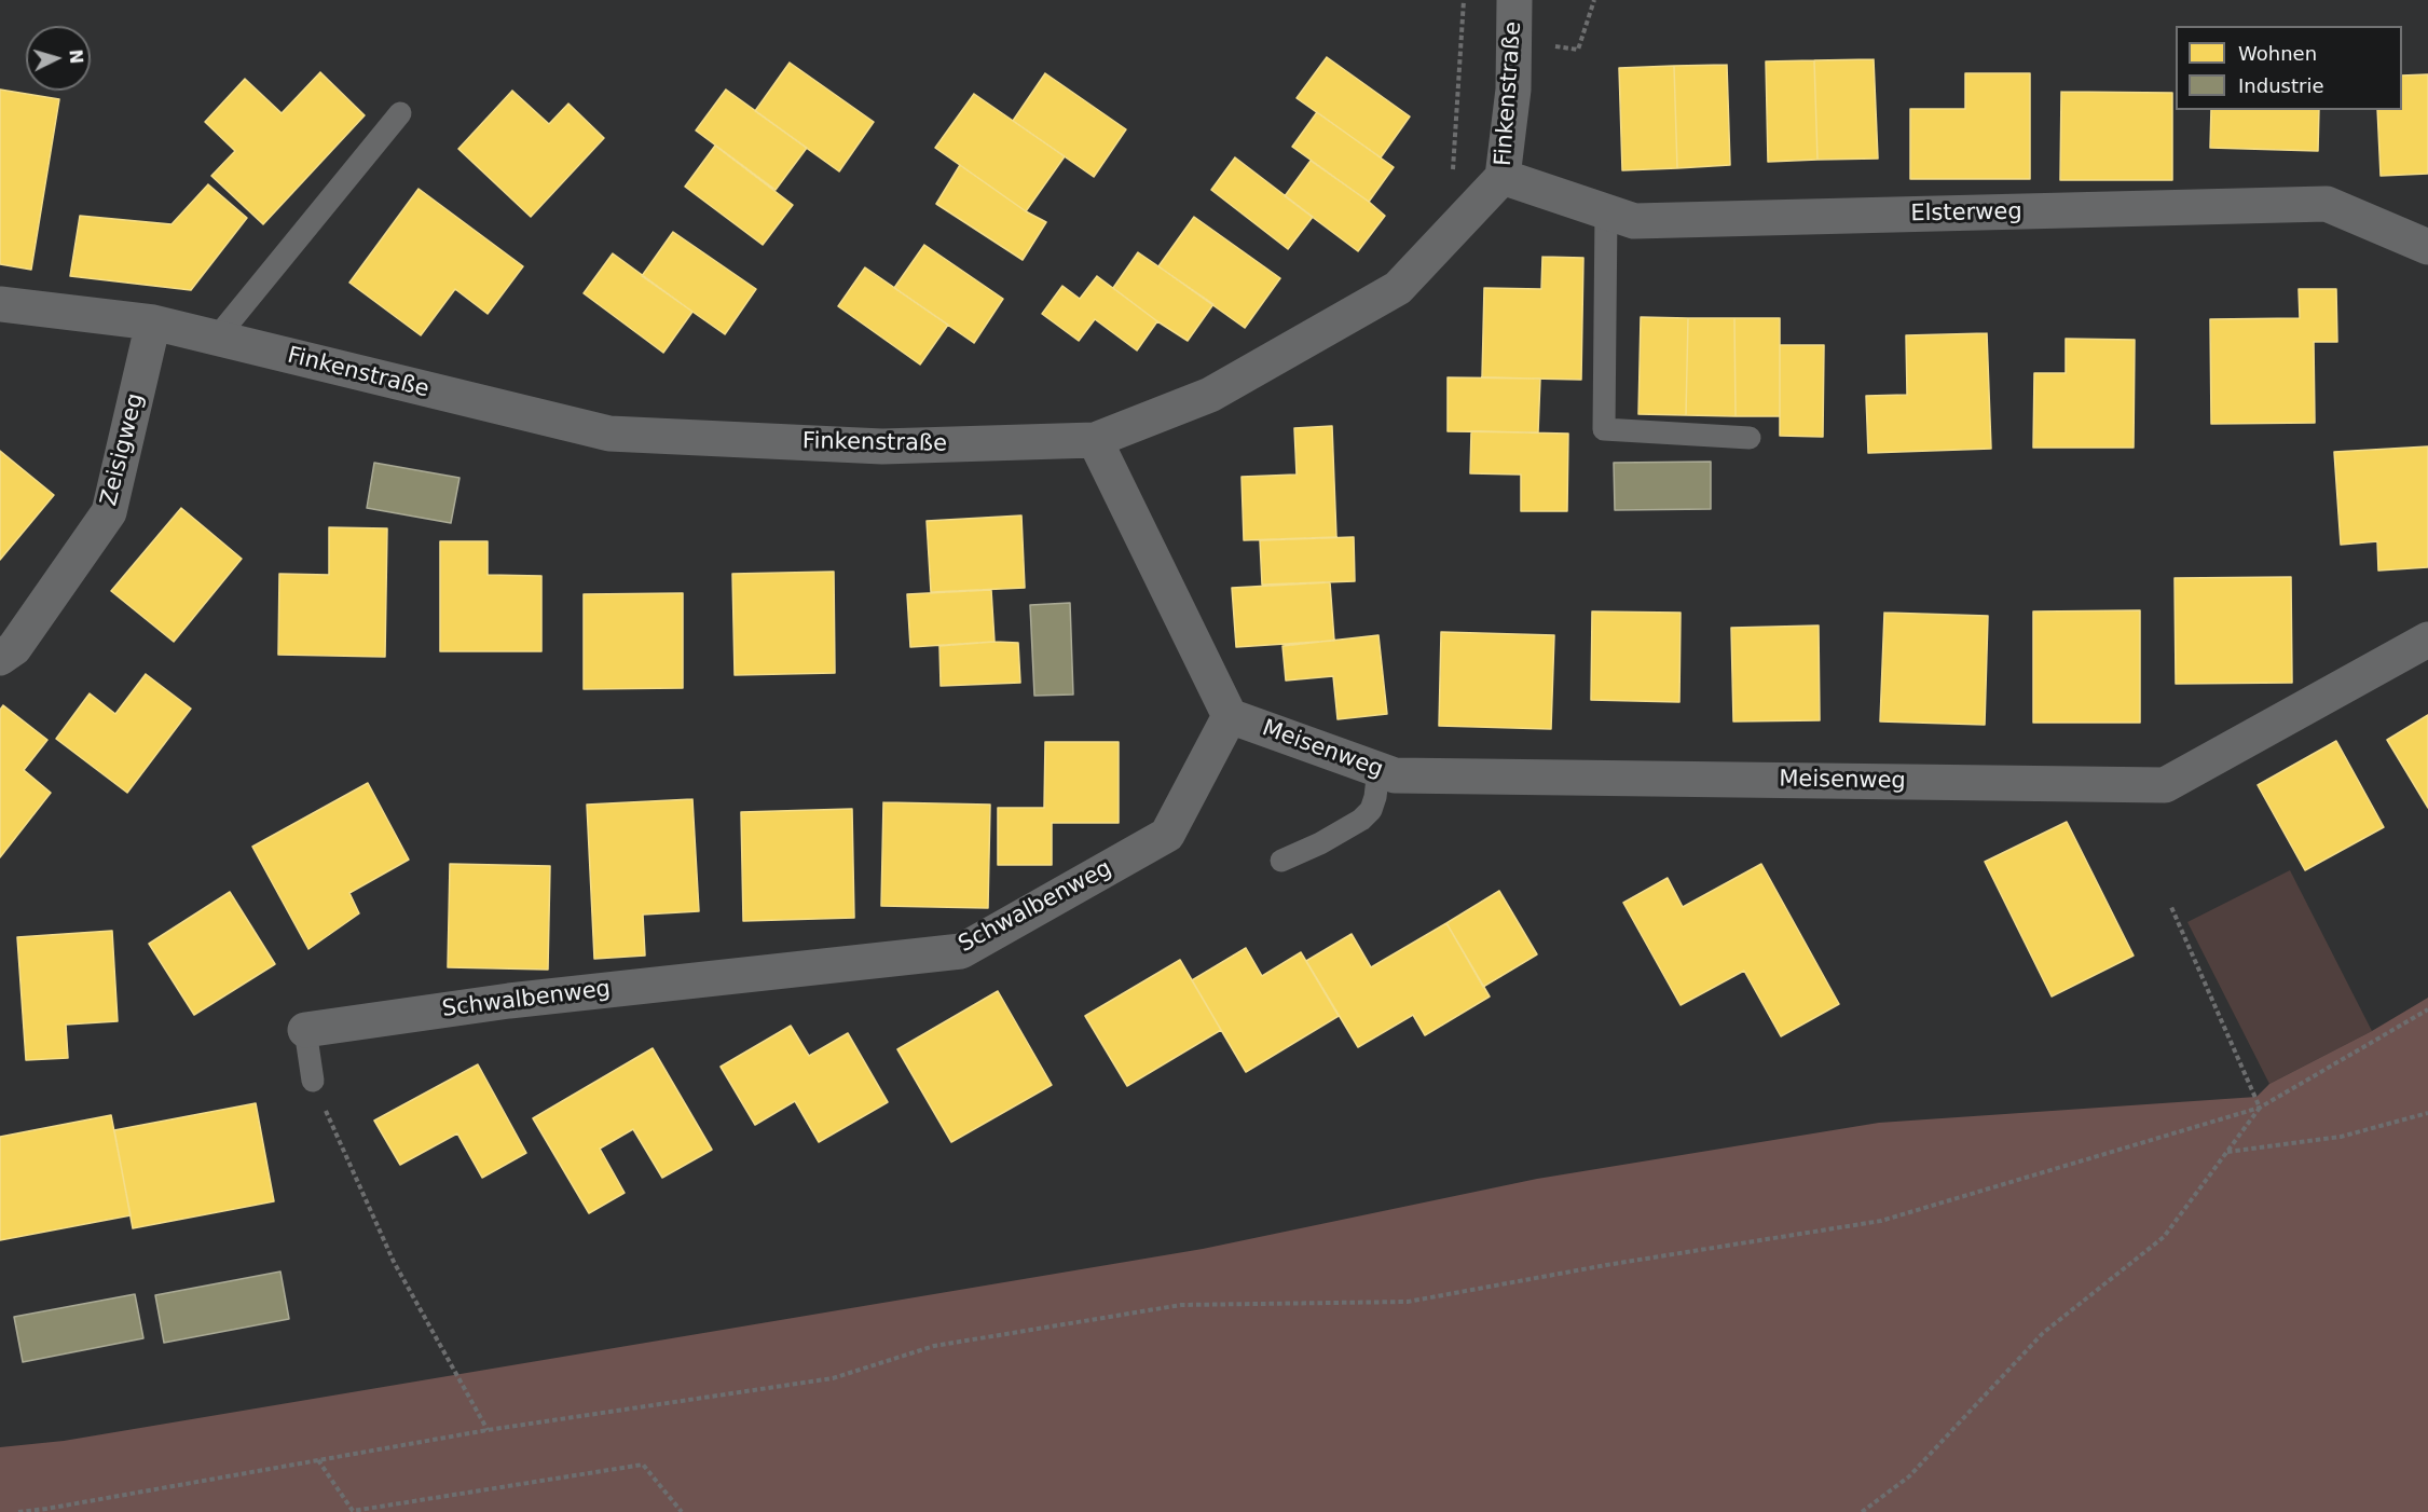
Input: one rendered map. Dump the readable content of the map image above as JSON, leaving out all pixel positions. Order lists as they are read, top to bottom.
{
  "streets": {
    "street": [
      "Finkenstraße",
      "Elsterweg",
      "Zeisigweg",
      "Meisenweg",
      "Schwalbenweg"
    ]
  },
  "crossings": [
    ["Finkenstraße", "Elsterweg"],
    ["Finkenstraße", "Zeisigweg"],
    ["Meisenweg", "Schwalbenweg"]
  ],
  "legend": ["Wohnen", "Industrie"],
  "north": "right"
}
